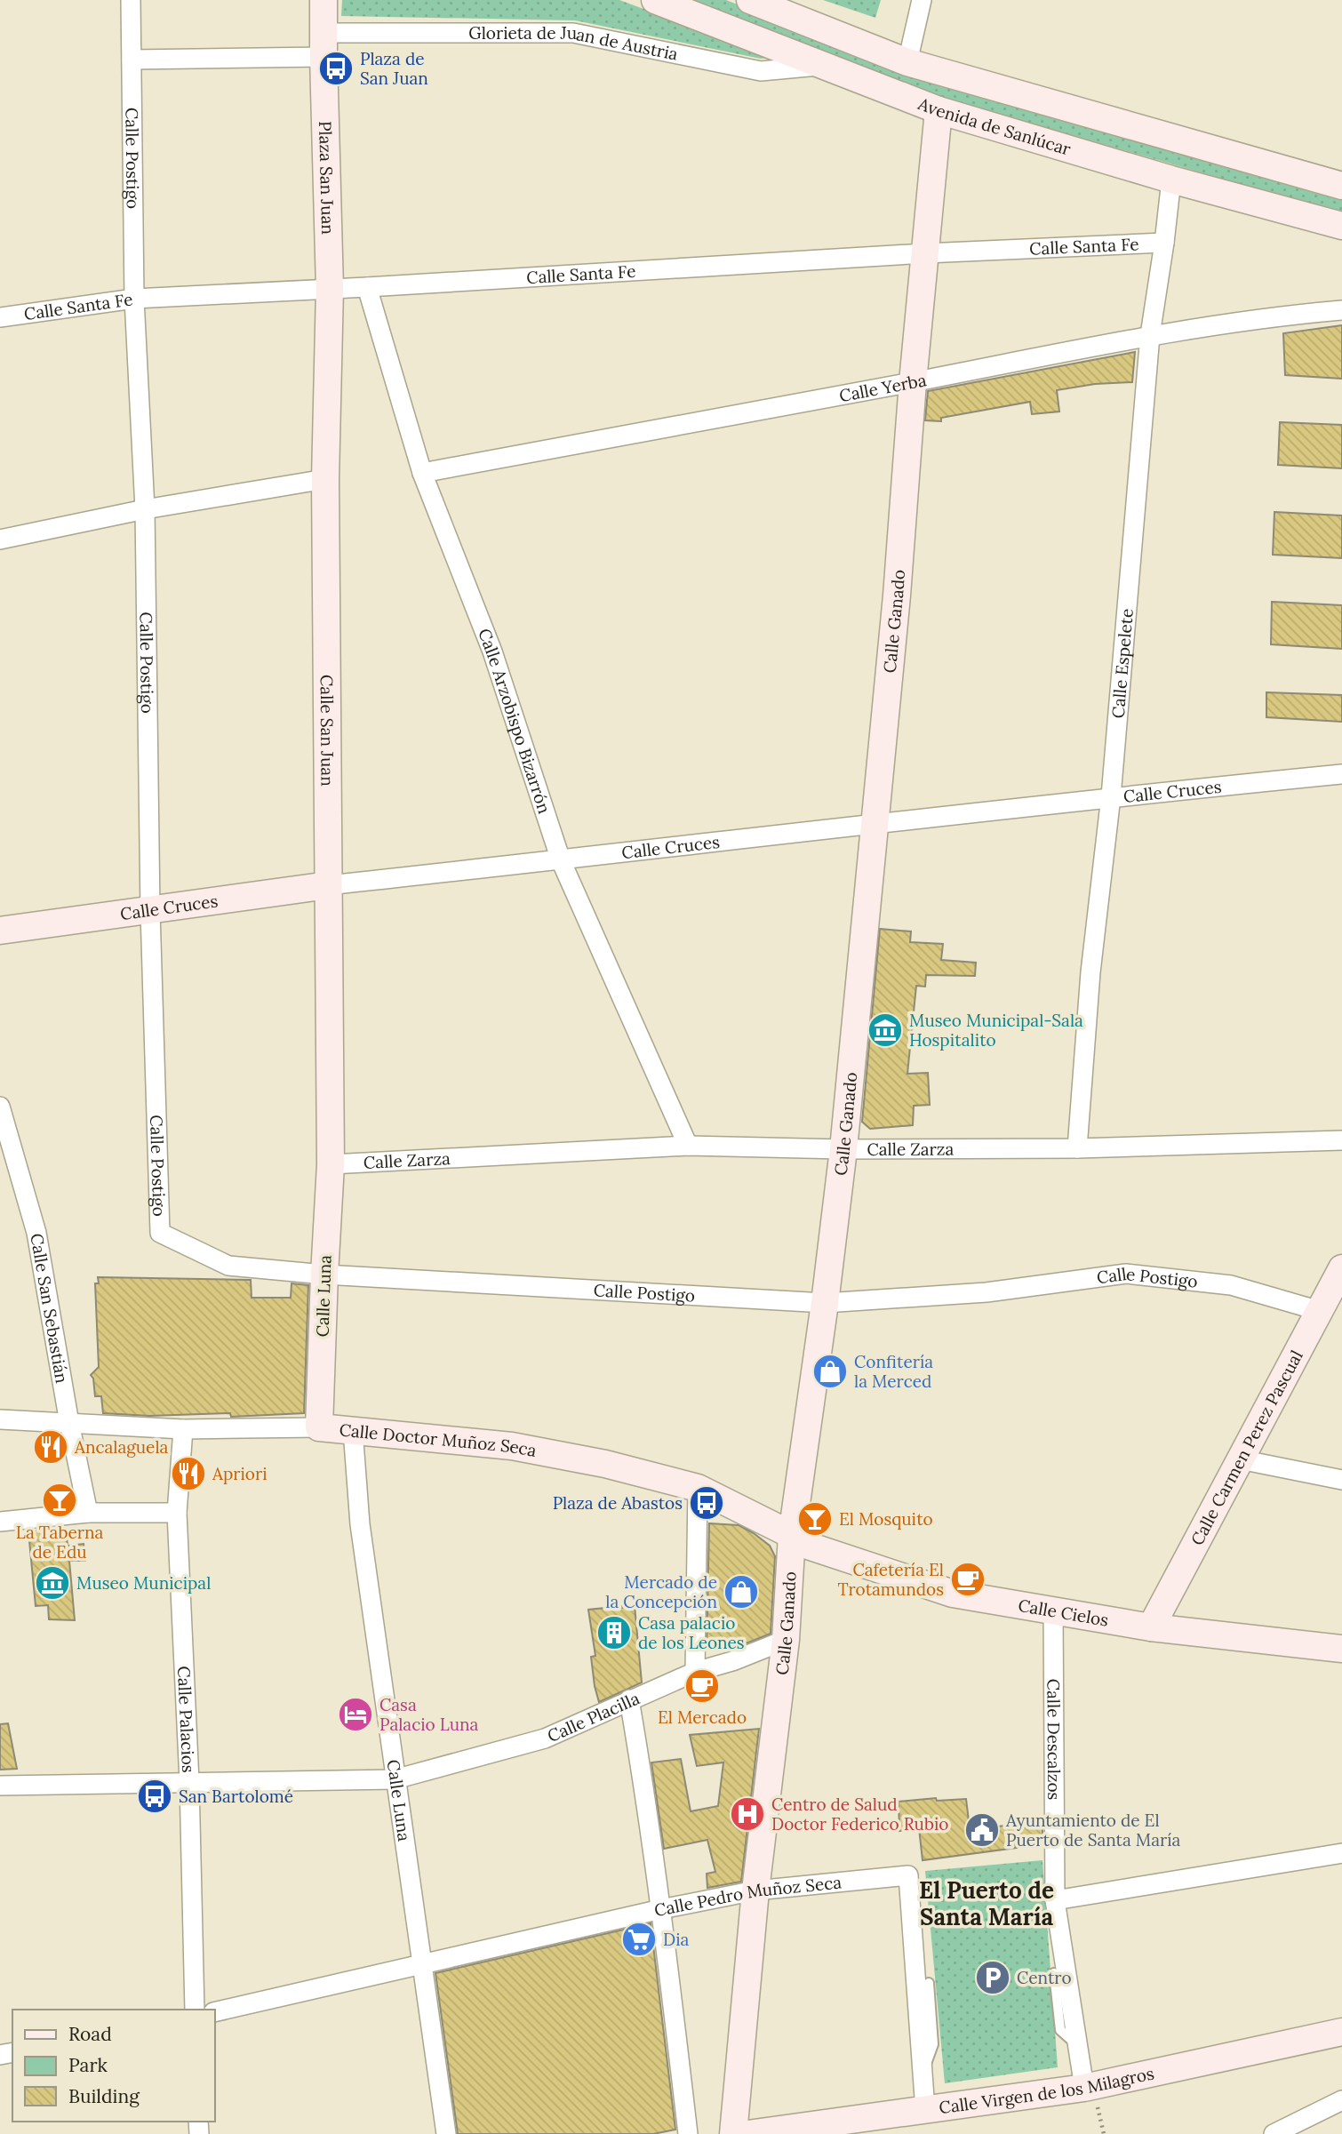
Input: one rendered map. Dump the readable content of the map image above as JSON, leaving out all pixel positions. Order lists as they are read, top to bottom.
{
  "streets": {
    "street": [
      "Glorieta de Juan de Austria",
      "Avenida de Sanlúcar",
      "Calle Postigo",
      "Plaza San Juan",
      "Calle Santa Fe",
      "Calle Yerba",
      "Calle Ganado",
      "Calle Espelete",
      "Calle Arzobispo Bizarrón",
      "Calle San Juan",
      "Calle Cruces",
      "Calle Zarza",
      "Calle Luna",
      "Calle San Sebastián",
      "Calle Doctor Muñoz Seca",
      "Calle Carmen Perez Pascual",
      "Calle Cielos",
      "Calle Placilla",
      "Calle Palacios",
      "Calle Descalzos",
      "Calle Pedro Muñoz Seca",
      "Calle Virgen de los Milagros"
    ]
  },
  "crossings": [
    ["Glorieta de Juan de Austria", "Avenida de Sanlúcar"],
    ["Glorieta de Juan de Austria", "Calle Postigo"],
    ["Glorieta de Juan de Austria", "Plaza San Juan"],
    ["Avenida de Sanlúcar", "Calle Ganado"],
    ["Avenida de Sanlúcar", "Calle Espelete"],
    ["Calle Postigo", "Calle Santa Fe"],
    ["Calle Postigo", "Calle Ganado"],
    ["Calle Postigo", "Calle Cruces"],
    ["Calle Postigo", "Calle Luna"],
    ["Calle Postigo", "Calle Carmen Perez Pascual"],
    ["Plaza San Juan", "Calle Santa Fe"],
    ["Plaza San Juan", "Calle San Juan"],
    ["Calle Santa Fe", "Calle Ganado"],
    ["Calle Santa Fe", "Calle Espelete"],
    ["Calle Santa Fe", "Calle Arzobispo Bizarrón"],
    ["Calle Santa Fe", "Calle San Juan"],
    ["Calle Yerba", "Calle Ganado"],
    ["Calle Yerba", "Calle Espelete"],
    ["Calle Yerba", "Calle Arzobispo Bizarrón"],
    ["Calle Ganado", "Calle Cruces"],
    ["Calle Ganado", "Calle Zarza"],
    ["Calle Ganado", "Calle Doctor Muñoz Seca"],
    ["Calle Ganado", "Calle Cielos"],
    ["Calle Ganado", "Calle Placilla"],
    ["Calle Ganado", "Calle Pedro Muñoz Seca"],
    ["Calle Espelete", "Calle Cruces"],
    ["Calle Espelete", "Calle Zarza"],
    ["Calle Arzobispo Bizarrón", "Calle Cruces"],
    ["Calle Arzobispo Bizarrón", "Calle Zarza"],
    ["Calle San Juan", "Calle Cruces"],
    ["Calle San Juan", "Calle Zarza"],
    ["Calle San Juan", "Calle Luna"],
    ["Calle Zarza", "Calle Luna"],
    ["Calle Luna", "Calle Doctor Muñoz Seca"],
    ["Calle Luna", "Calle Placilla"],
    ["Calle Luna", "Calle Pedro Muñoz Seca"],
    ["Calle San Sebastián", "Calle Doctor Muñoz Seca"],
    ["Calle Doctor Muñoz Seca", "Calle Cielos"],
    ["Calle Doctor Muñoz Seca", "Calle Palacios"],
    ["Calle Carmen Perez Pascual", "Calle Cielos"],
    ["Calle Cielos", "Calle Descalzos"],
    ["Calle Placilla", "Calle Palacios"],
    ["Calle Descalzos", "Calle Virgen de los Milagros"],
    ["Calle Pedro Muñoz Seca", "Calle Virgen de los Milagros"]
  ],
  "districts": ["El Puerto de Santa María"],
  "places": {
    "bus stop": ["Plaza de San Juan", "Plaza de Abastos", "San Bartolomé"],
    "museum": ["Museo Municipal-Sala Hospitalito", "Museo Municipal"],
    "shop": ["Confitería la Merced", "Mercado de la Concepción"],
    "restaurant": ["Ancalaguela", "Apriori"],
    "bar": ["La Taberna de Edu", "El Mosquito"],
    "cafe": ["Cafetería El Trotamundos", "El Mercado"],
    "building": ["Casa palacio de los Leones"],
    "hotel": ["Casa Palacio Luna"],
    "hospital": ["Centro de Salud Doctor Federico Rubio"],
    "public building": ["Ayuntamiento de El Puerto de Santa María"],
    "supermarket": ["Dia"],
    "parking": ["Centro"]
  },
  "legend": ["Road", "Park", "Building"]
}
